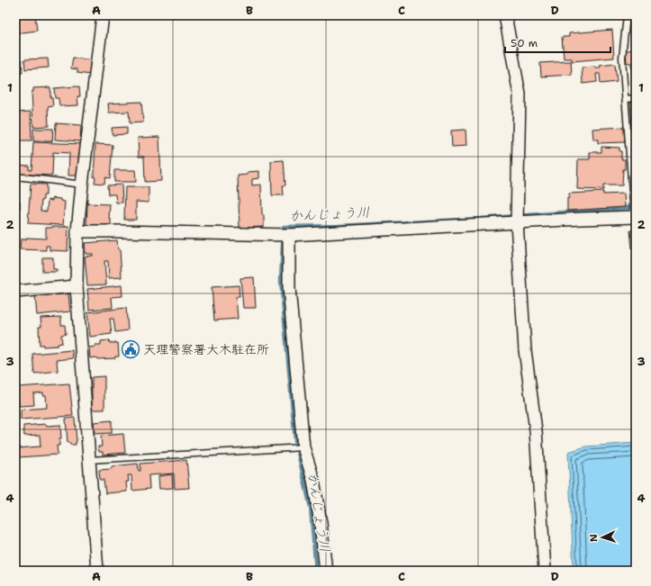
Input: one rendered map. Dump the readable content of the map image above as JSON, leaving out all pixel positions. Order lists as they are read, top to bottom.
{
  "water": ["かんじょう川"],
  "places": {
    "public building": ["天理警察署大木駐在所"]
  },
  "scale_bar": "50 m",
  "north": "left",
  "grid": {
    "columns": [
      "A",
      "B",
      "C",
      "D"
    ],
    "rows": [
      "1",
      "2",
      "3",
      "4"
    ]
  }
}
